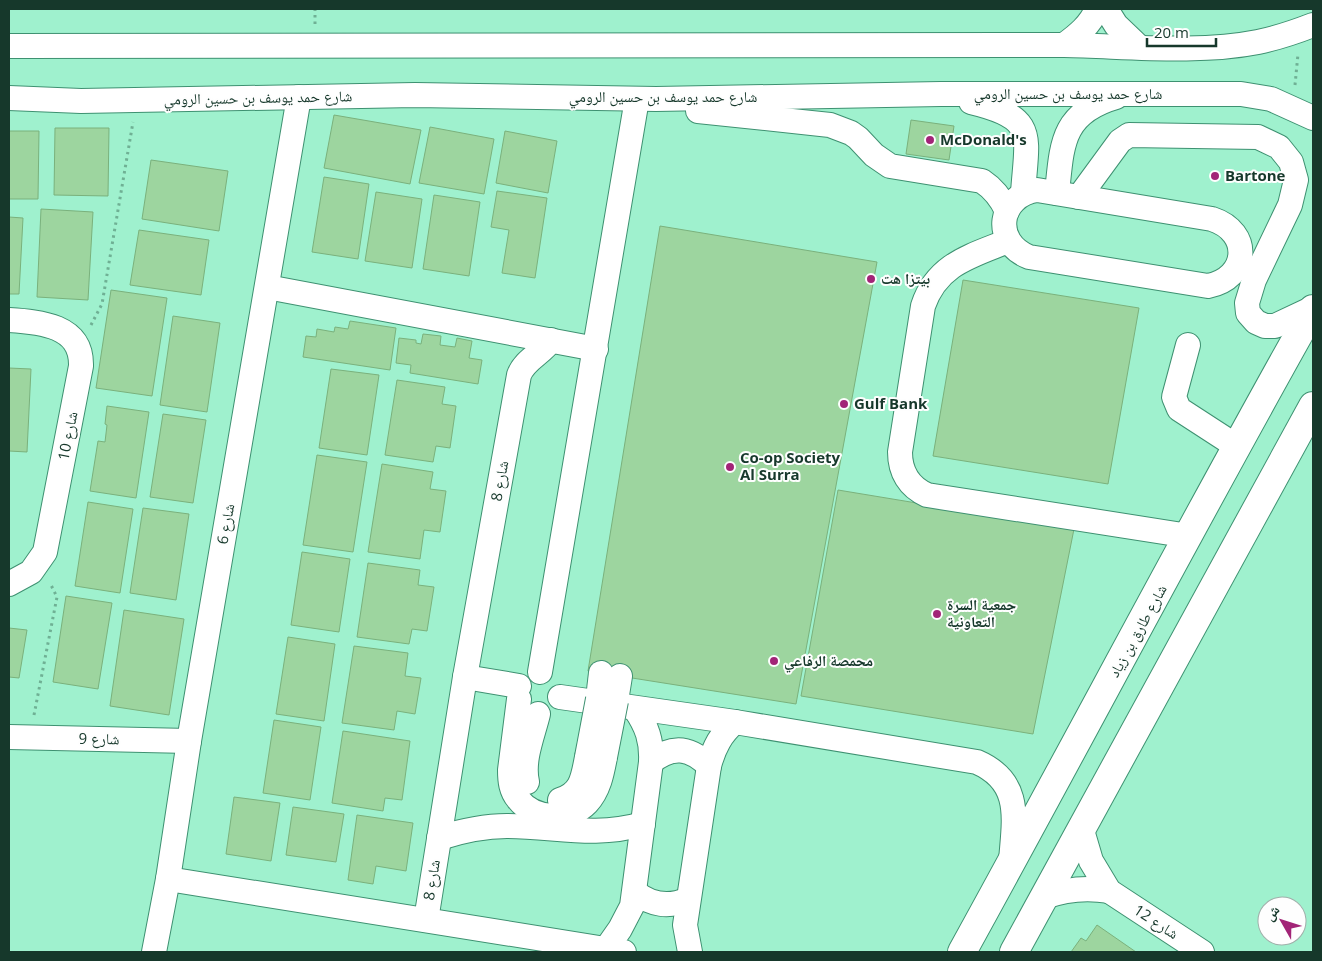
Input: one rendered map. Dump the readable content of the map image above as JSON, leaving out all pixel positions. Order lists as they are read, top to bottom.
{
  "streets": {
    "main road": ["شارع طارق بن زياد"],
    "street": [
      "شارع حمد يوسف بن حسين الرومي",
      "شارع 10",
      "شارع 8",
      "شارع 6",
      "شارع 9",
      "شارع 12"
    ]
  },
  "crossings": [
    ["شارع حمد يوسف بن حسين الرومي", "شارع 6"],
    ["شارع 8", "شارع 6"],
    ["شارع 6", "شارع 9"]
  ],
  "places": [
    "McDonald's",
    "Bartone",
    "بيتزا هت",
    "Gulf Bank",
    "Co-op Society Al Surra",
    "جمعية السرة التعاونية",
    "محمصة الرفاعي"
  ],
  "scale_bar": "20 m",
  "north": "top left"
}
